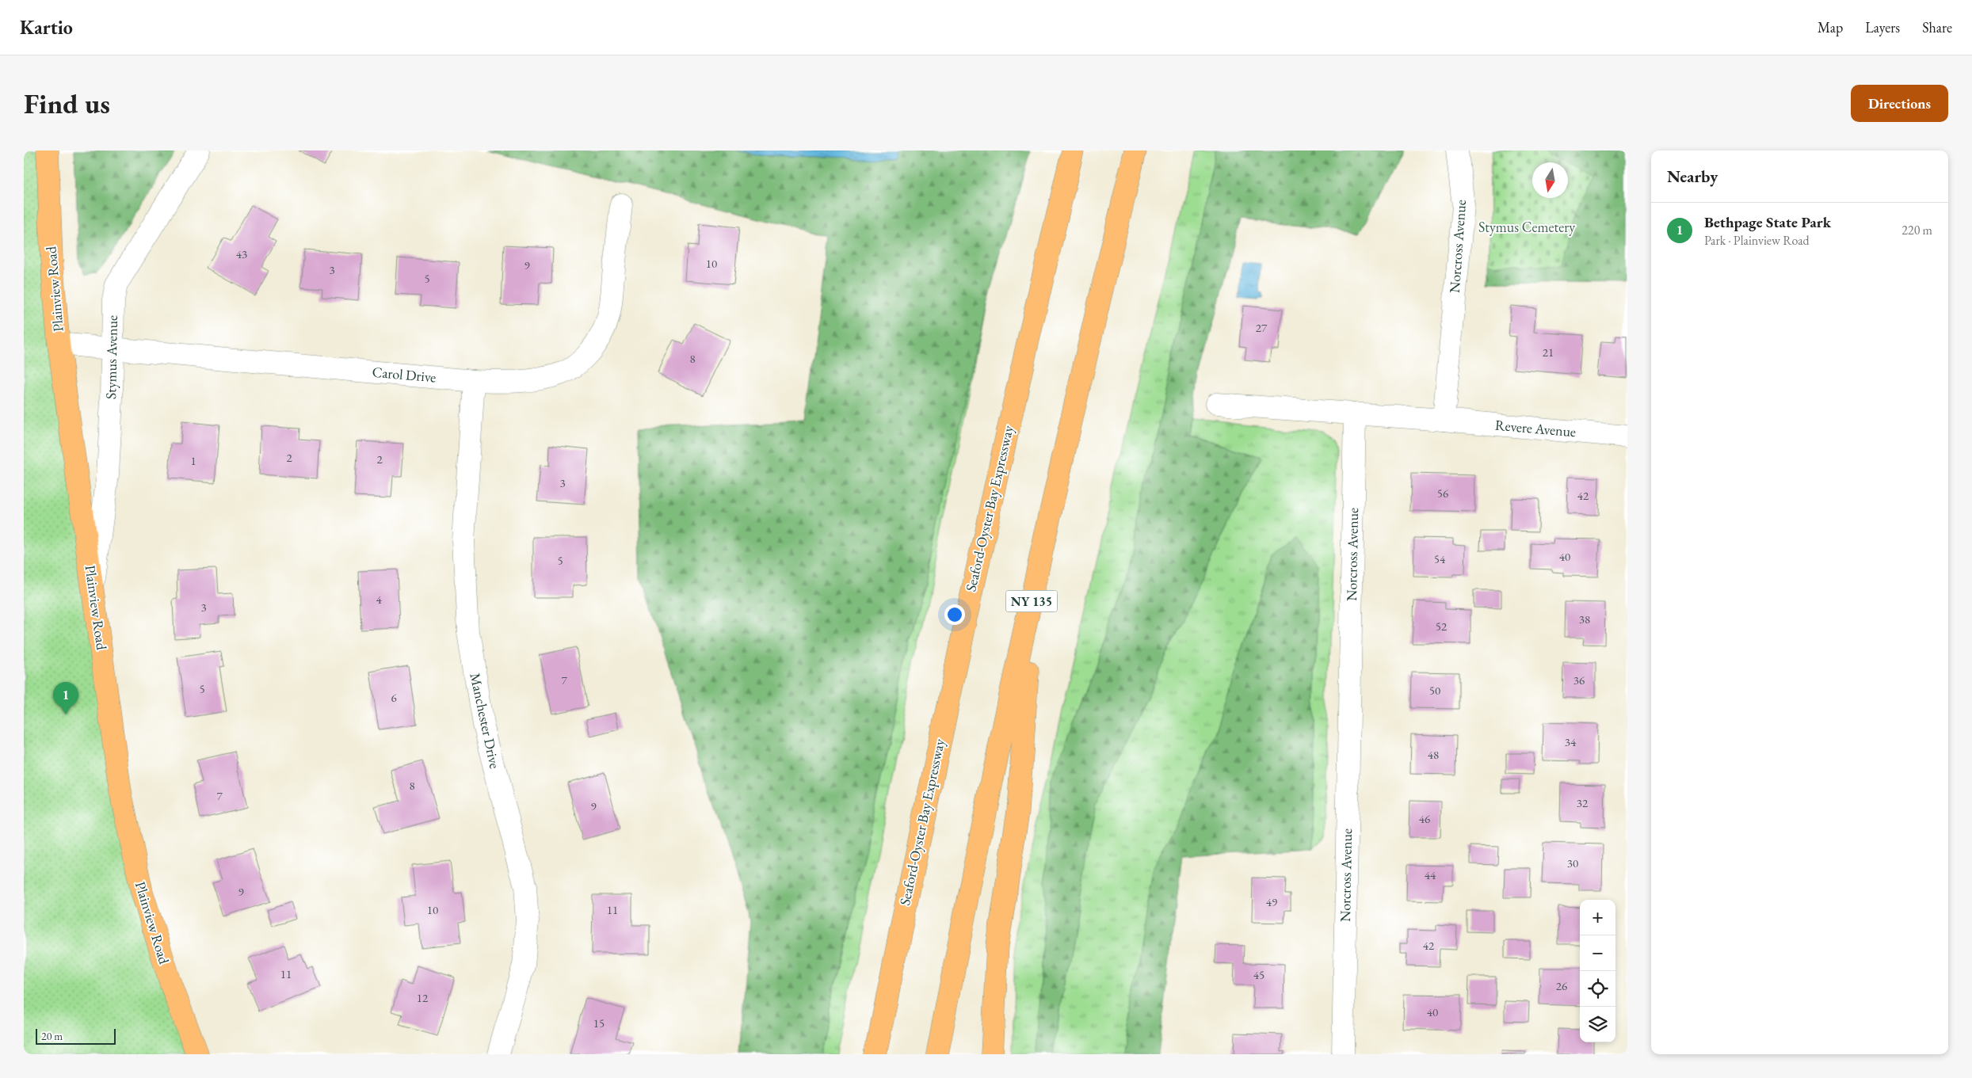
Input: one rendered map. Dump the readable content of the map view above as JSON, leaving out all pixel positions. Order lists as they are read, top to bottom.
{
  "streets": {
    "main road": ["Plainview Road", "Seaford-Oyster Bay Expressway", "NY 135"],
    "street": [
      "Norcross Avenue",
      "Stymus Avenue",
      "Carol Drive",
      "Revere Avenue",
      "Manchester Drive"
    ]
  },
  "crossings": [
    ["Norcross Avenue", "Revere Avenue"],
    ["Plainview Road", "Stymus Avenue"],
    ["Plainview Road", "Carol Drive"],
    ["Stymus Avenue", "Carol Drive"],
    ["Carol Drive", "Manchester Drive"]
  ],
  "parks": ["Stymus Cemetery"],
  "house_numbers": [
    "43",
    "10",
    "9",
    "3",
    "5",
    "27",
    "21",
    "8",
    "2",
    "2",
    "1",
    "3",
    "56",
    "42",
    "40",
    "54",
    "5",
    "4",
    "3",
    "38",
    "52",
    "7",
    "36",
    "5",
    "50",
    "6",
    "34",
    "48",
    "8",
    "7",
    "32",
    "9",
    "46",
    "30",
    "44",
    "9",
    "49",
    "10",
    "11",
    "42",
    "11",
    "45",
    "26",
    "12",
    "40",
    "15"
  ],
  "scale_bar": "20 m",
  "north": "bottom",
  "page": {
    "header": "Kartio",
    "nav": ["Map", "Layers", "Share"],
    "buttons": "Directions",
    "title": "Find us",
    "heading": "Nearby",
    "list": [
      {
        "mark": "1",
        "name": "Bethpage State Park",
        "note": "Park · Plainview Road",
        "value": "220 m"
      }
    ],
    "pins": "1",
    "map_buttons": ["+", "−"],
    "scale": "20 m"
  }
}
